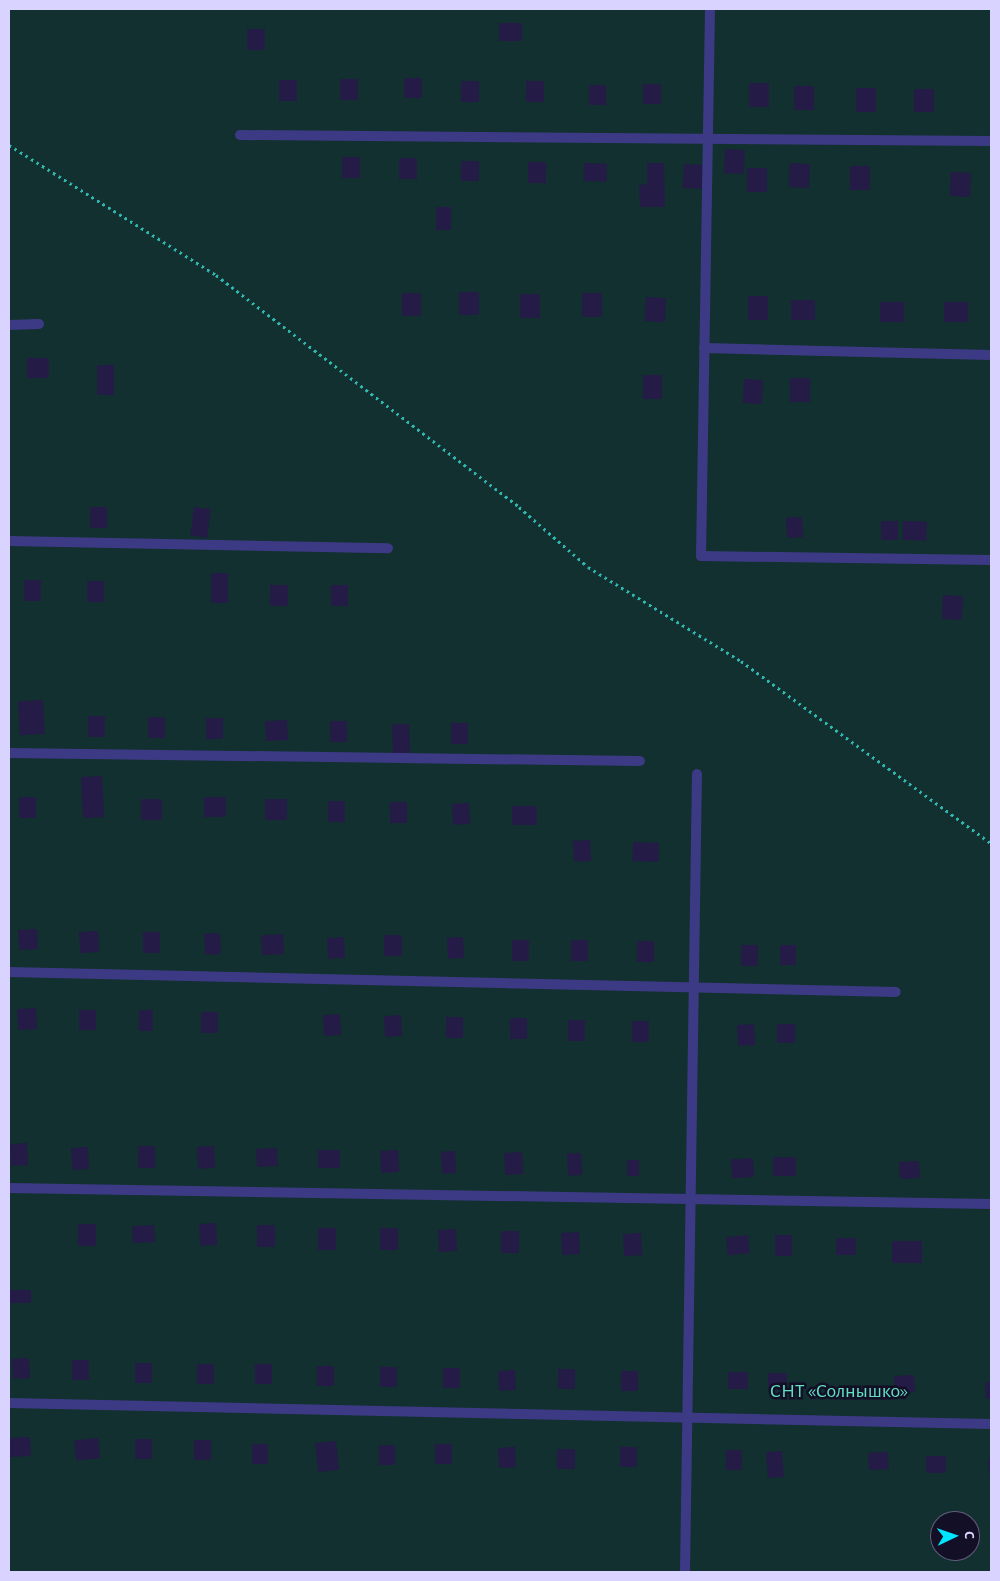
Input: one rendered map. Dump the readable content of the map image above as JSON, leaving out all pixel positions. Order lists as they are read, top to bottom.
{
  "parks": ["СНТ «Солнышко»"],
  "north": "right"
}
